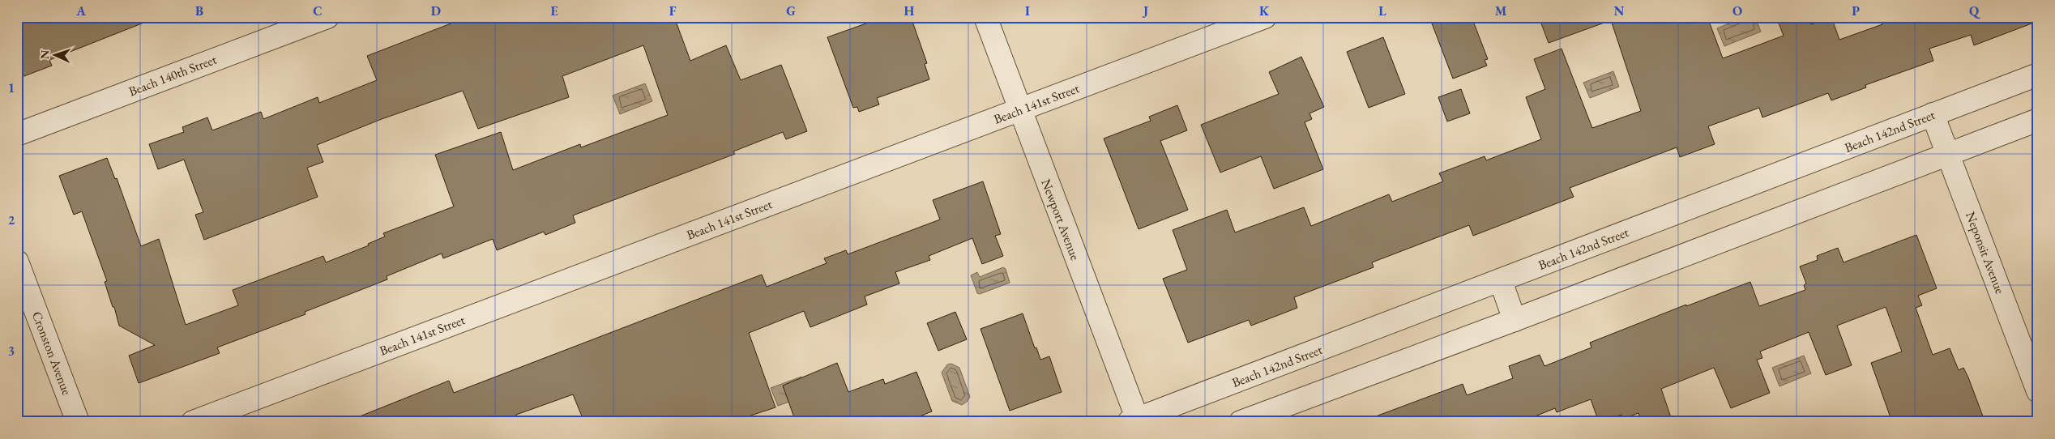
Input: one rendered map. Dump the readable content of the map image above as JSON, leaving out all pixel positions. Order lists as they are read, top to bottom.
{
  "streets": {
    "street": [
      "Beach 140th Street",
      "Beach 141st Street",
      "Beach 142nd Street",
      "Newport Avenue",
      "Neponsit Avenue",
      "Cronston Avenue"
    ]
  },
  "crossings": [
    ["Beach 141st Street", "Newport Avenue"],
    ["Beach 142nd Street", "Newport Avenue"],
    ["Beach 142nd Street", "Neponsit Avenue"]
  ],
  "north": "left",
  "grid": {
    "columns": [
      "A",
      "B",
      "C",
      "D",
      "E",
      "F",
      "G",
      "H",
      "I",
      "J",
      "K",
      "L",
      "M",
      "N",
      "O",
      "P",
      "Q"
    ],
    "rows": ["1", "2", "3"]
  }
}
